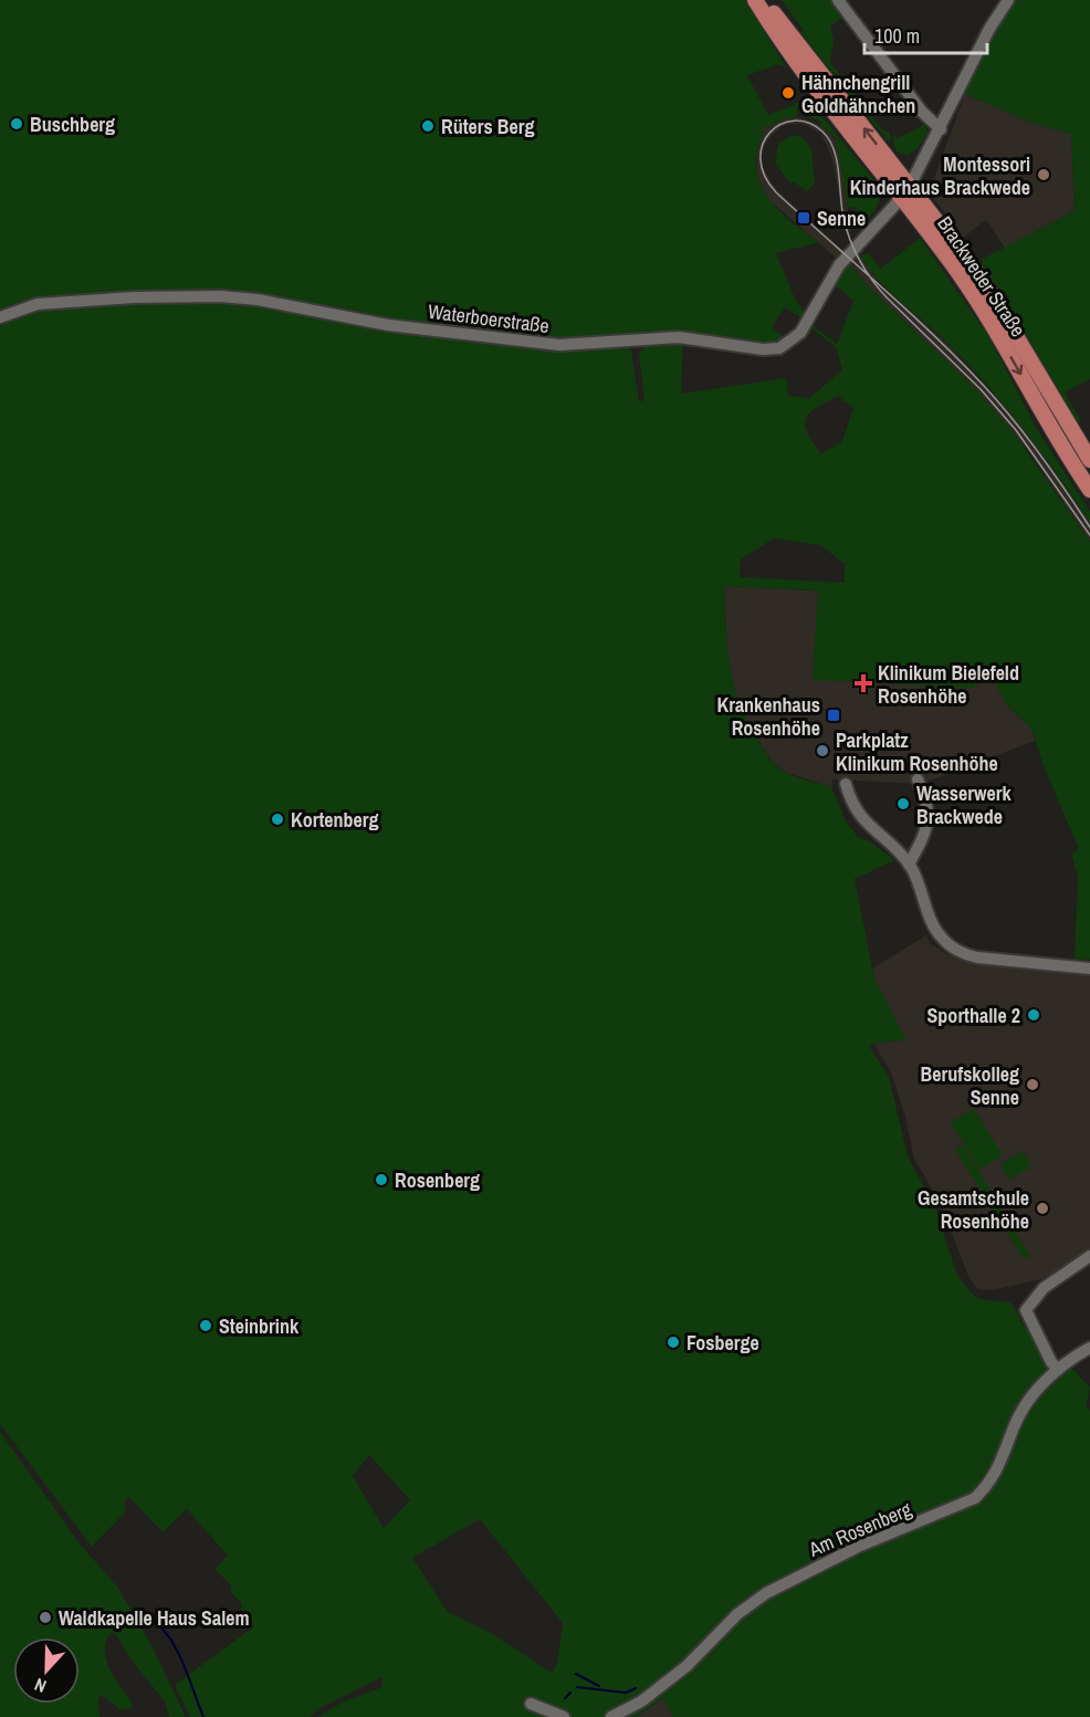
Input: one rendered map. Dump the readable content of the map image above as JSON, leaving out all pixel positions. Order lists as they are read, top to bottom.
{
  "streets": {
    "main road": ["Brackweder Straße"],
    "street": ["Waterboerstraße", "Am Rosenberg"]
  },
  "crossings": [
    ["Brackweder Straße", "Waterboerstraße"]
  ],
  "places": {
    "other": [
      "Hähnchengrill Goldhähnchen",
      "Buschberg",
      "Rüters Berg",
      "Montessori Kinderhaus Brackwede",
      "Parkplatz Klinikum Rosenhöhe",
      "Wasserwerk Brackwede",
      "Kortenberg",
      "Sporthalle 2",
      "Berufskolleg Senne",
      "Rosenberg",
      "Gesamtschule Rosenhöhe",
      "Steinbrink",
      "Fosberge",
      "Waldkapelle Haus Salem"
    ],
    "transit": ["Senne", "Krankenhaus Rosenhöhe"],
    "health": ["Klinikum Bielefeld Rosenhöhe"]
  },
  "scale_bar": "100 m",
  "north": "bottom"
}
